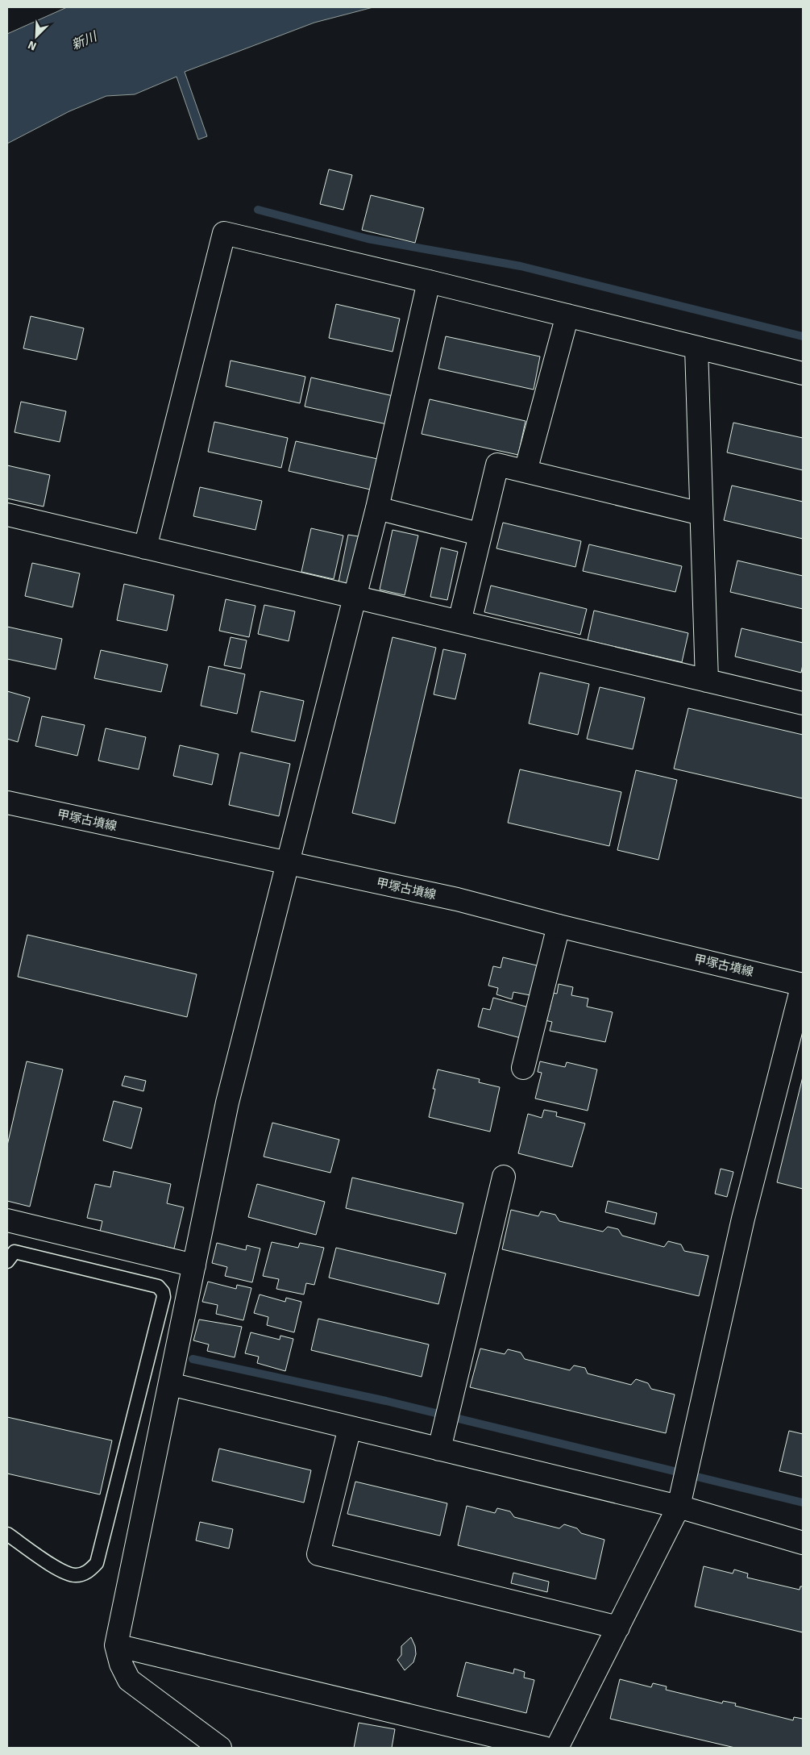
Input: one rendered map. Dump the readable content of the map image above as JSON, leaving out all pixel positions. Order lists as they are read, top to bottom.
{
  "streets": {
    "street": ["甲塚古墳線"]
  },
  "water": ["新川"],
  "north": "bottom left"
}
